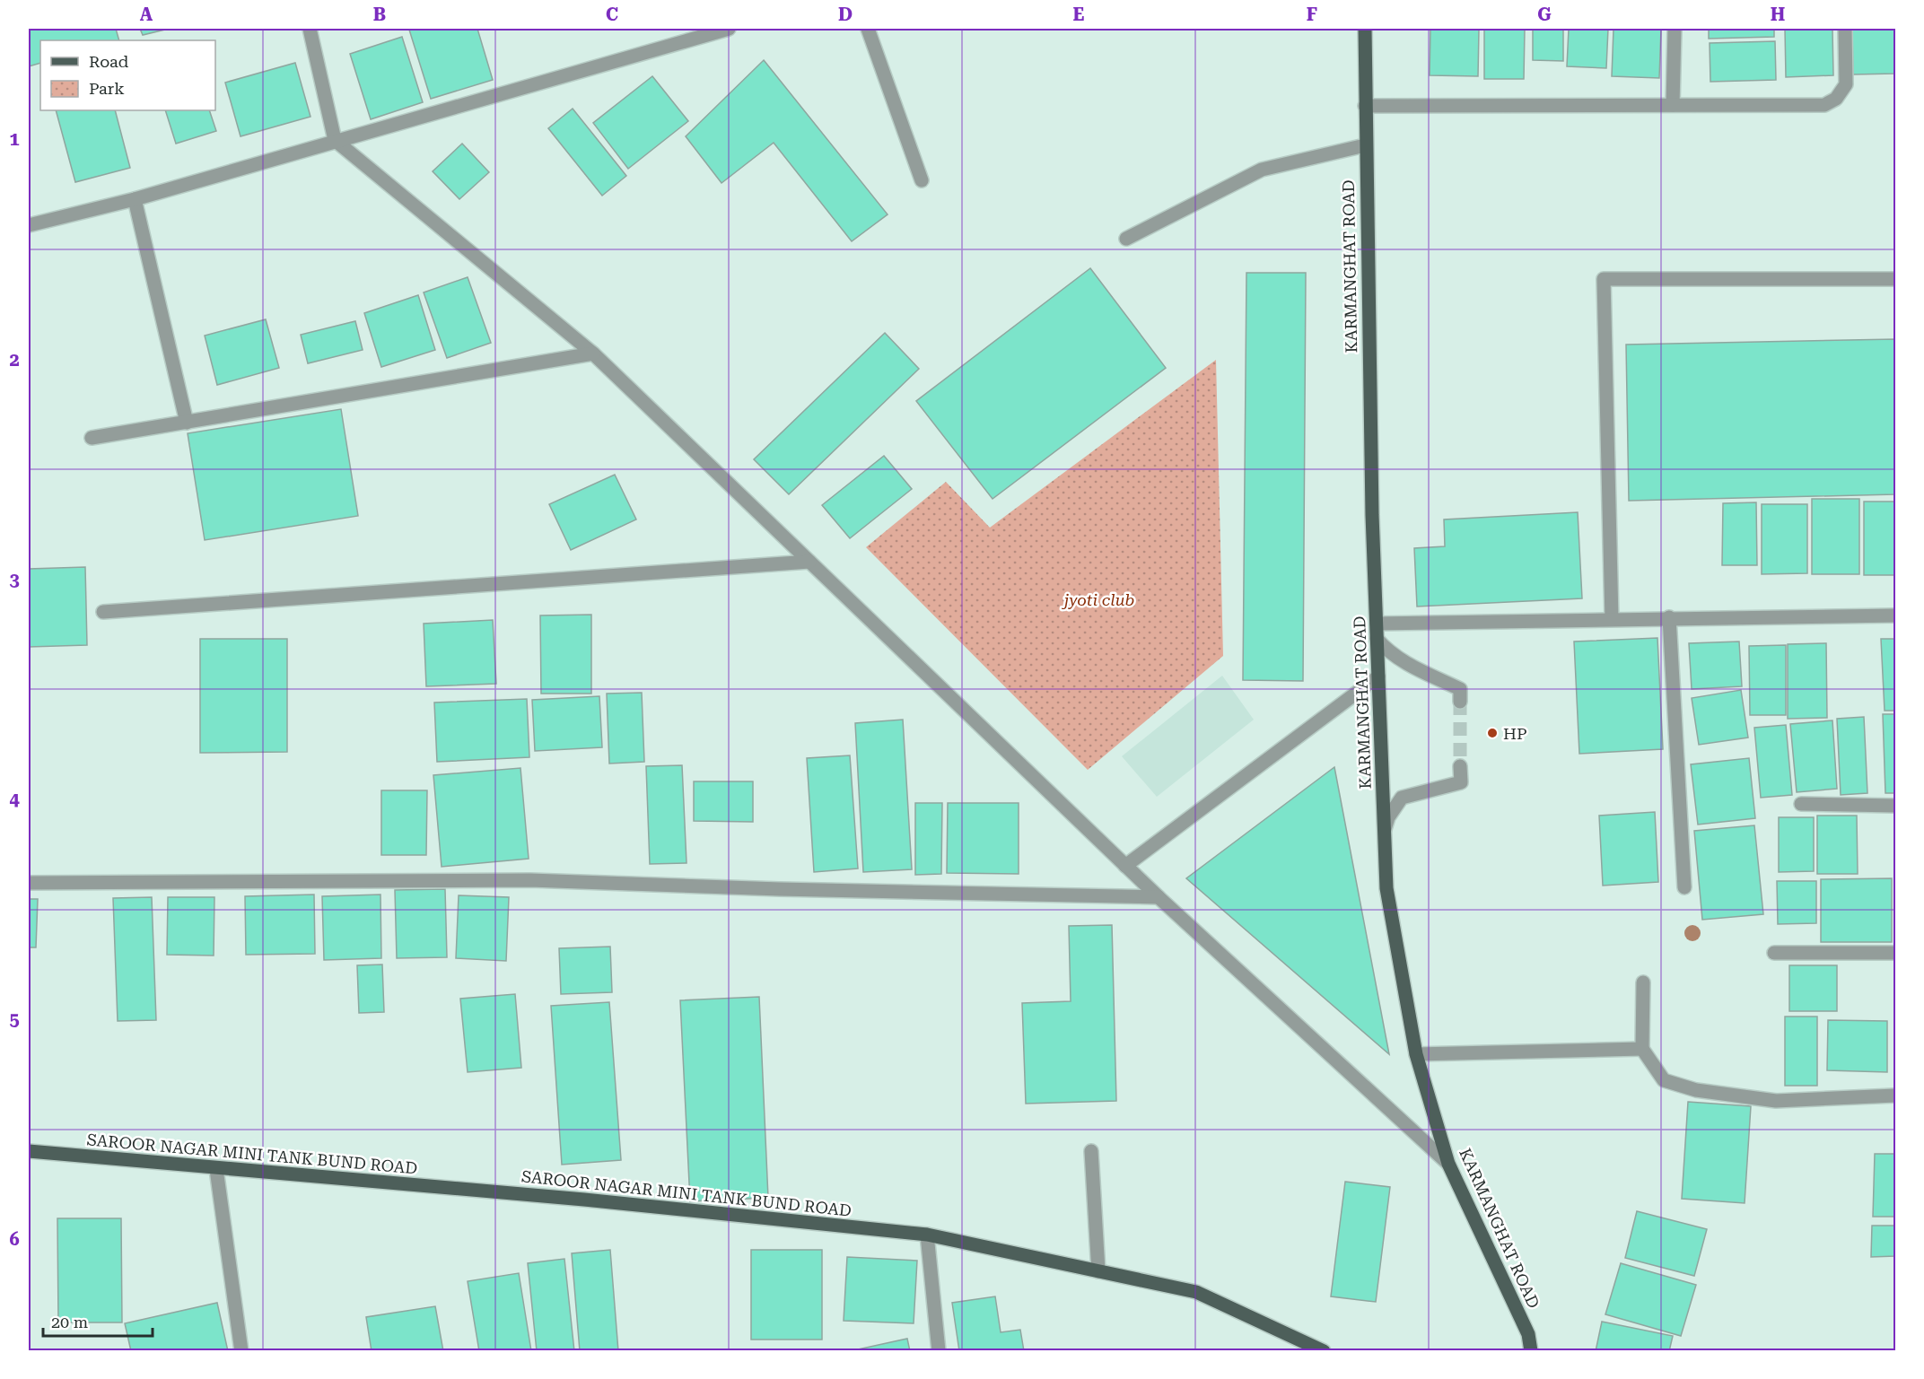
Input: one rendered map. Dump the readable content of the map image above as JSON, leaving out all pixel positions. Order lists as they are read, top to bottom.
{
  "streets": {
    "main road": ["KARMANGHAT ROAD", "SAROOR NAGAR MINI TANK BUND ROAD"]
  },
  "parks": ["jyoti club"],
  "places": ["HP"],
  "legend": ["Road", "Park"],
  "scale_bar": "20 m",
  "grid": {
    "columns": [
      "A",
      "B",
      "C",
      "D",
      "E",
      "F",
      "G",
      "H"
    ],
    "rows": [
      "1",
      "2",
      "3",
      "4",
      "5",
      "6"
    ]
  }
}
